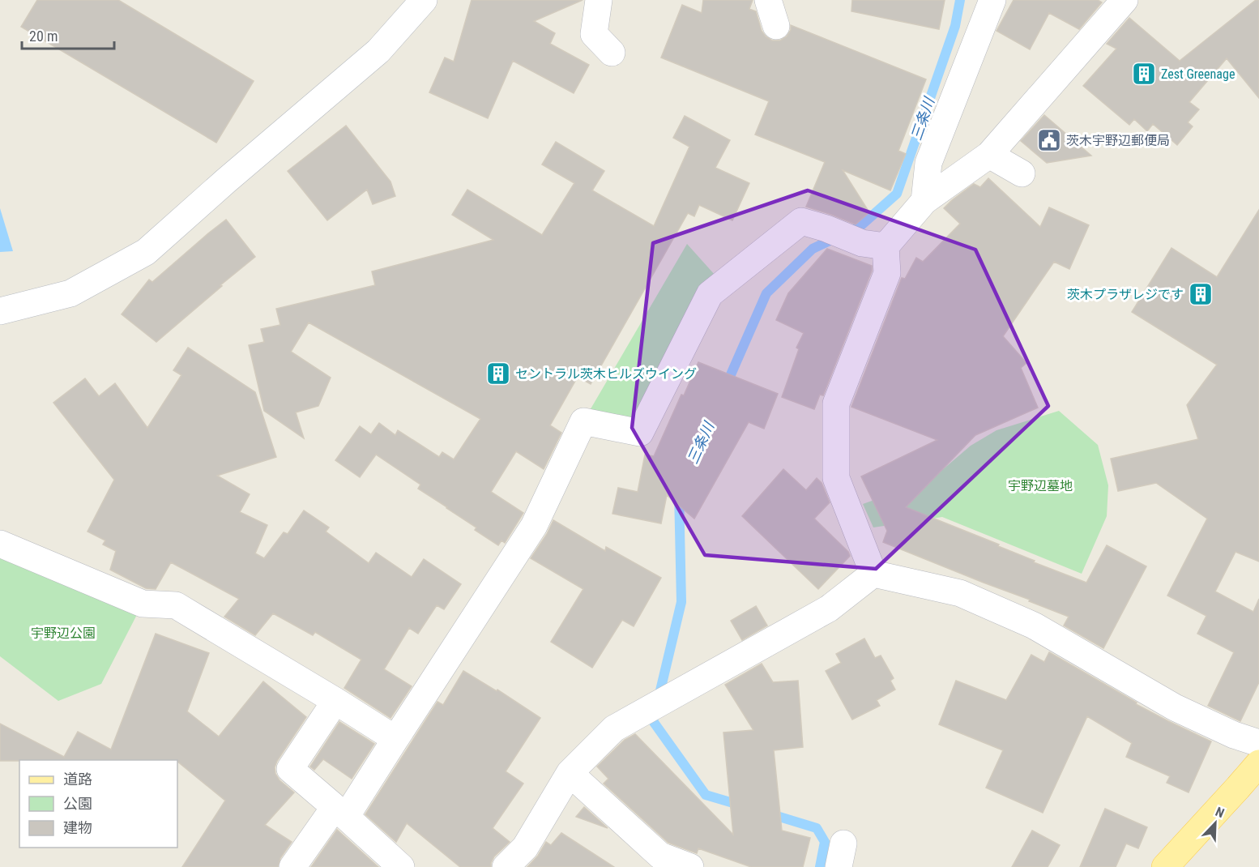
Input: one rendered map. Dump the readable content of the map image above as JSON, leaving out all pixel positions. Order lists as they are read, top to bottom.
{
  "water": ["三条川"],
  "parks": ["宇野辺墓地", "宇野辺公園"],
  "places": {
    "building": ["Zest Greenage", "茨木プラザレジです", "セントラル茨木ヒルズウイング"],
    "public building": ["茨木宇野辺郵便局"]
  },
  "legend": ["道路", "公園", "建物"],
  "scale_bar": "20 m",
  "north": "top right"
}
